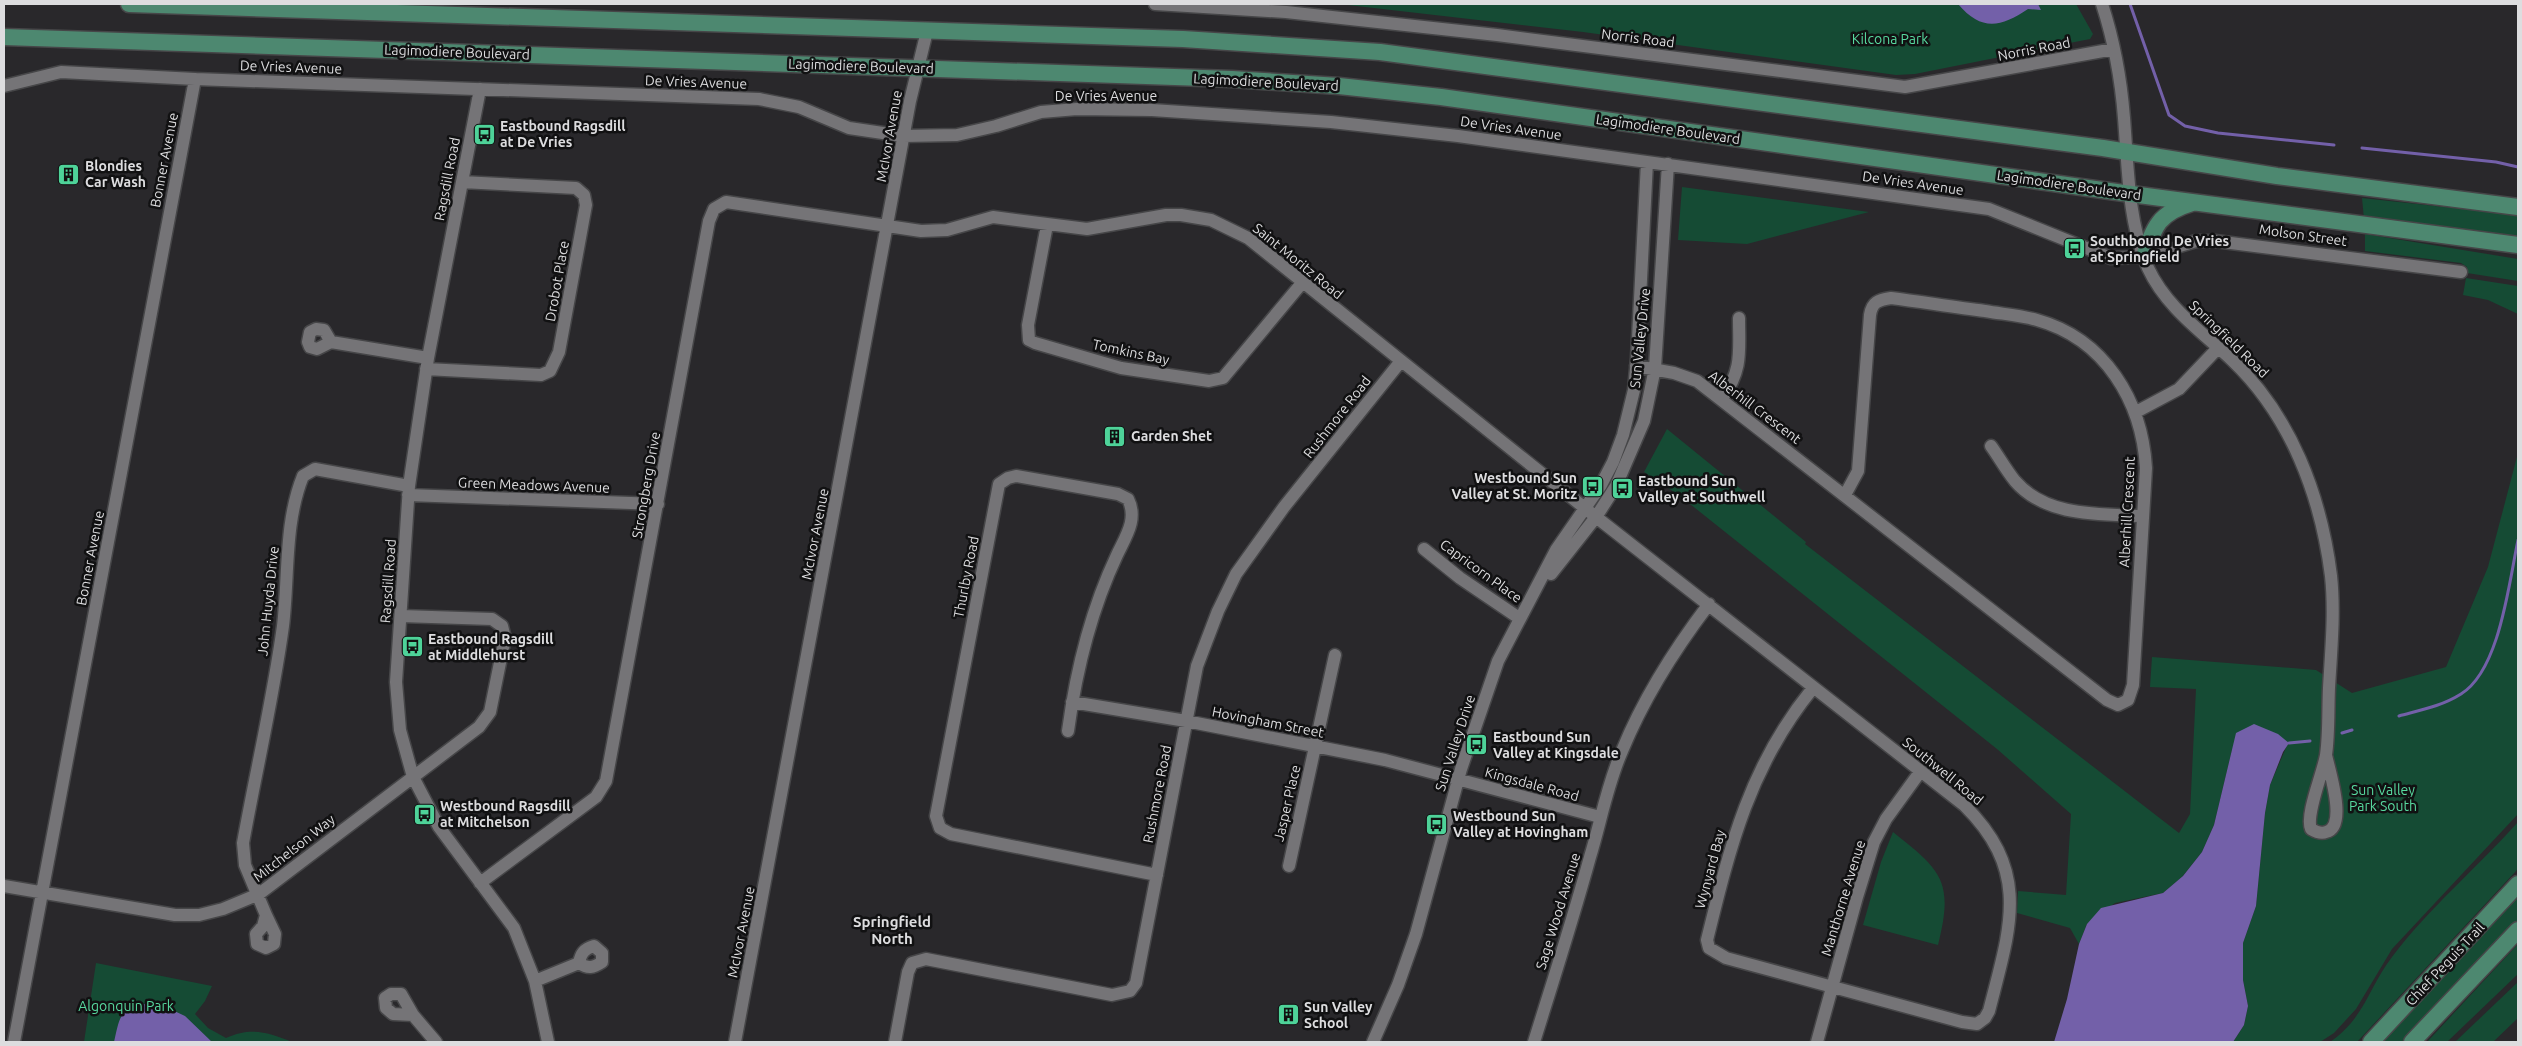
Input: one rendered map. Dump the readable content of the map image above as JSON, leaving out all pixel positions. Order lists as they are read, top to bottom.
{
  "streets": {
    "main road": ["Lagimodiere Boulevard", "Chief Peguis Trail"],
    "street": [
      "Norris Road",
      "De Vries Avenue",
      "McIvor Avenue",
      "Bonner Avenue",
      "Ragsdill Road",
      "Molson Street",
      "Saint Moritz Road",
      "Drobot Place",
      "Sun Valley Drive",
      "Springfield Road",
      "Tomkins Bay",
      "Alberhill Crescent",
      "Rushmore Road",
      "Green Meadows Avenue",
      "Strongberg Drive",
      "Capricorn Place",
      "Thurlby Road",
      "John Huyda Drive",
      "Hovingham Street",
      "Southwell Road",
      "Kingsdale Road",
      "Jasper Place",
      "Mitchelson Way",
      "Wynyard Bay",
      "Manthorne Avenue",
      "Sage Wood Avenue"
    ]
  },
  "crossings": [
    ["Norris Road", "Springfield Road"],
    ["Lagimodiere Boulevard", "McIvor Avenue"],
    ["Lagimodiere Boulevard", "Springfield Road"],
    ["De Vries Avenue", "McIvor Avenue"],
    ["De Vries Avenue", "Bonner Avenue"],
    ["De Vries Avenue", "Ragsdill Road"],
    ["De Vries Avenue", "Molson Street"],
    ["De Vries Avenue", "Sun Valley Drive"],
    ["De Vries Avenue", "Springfield Road"],
    ["McIvor Avenue", "Saint Moritz Road"],
    ["McIvor Avenue", "Strongberg Drive"],
    ["Bonner Avenue", "Mitchelson Way"],
    ["Ragsdill Road", "Drobot Place"],
    ["Ragsdill Road", "Green Meadows Avenue"],
    ["Ragsdill Road", "Strongberg Drive"],
    ["Ragsdill Road", "John Huyda Drive"],
    ["Ragsdill Road", "Mitchelson Way"],
    ["Molson Street", "Springfield Road"],
    ["Saint Moritz Road", "Sun Valley Drive"],
    ["Saint Moritz Road", "Tomkins Bay"],
    ["Saint Moritz Road", "Rushmore Road"],
    ["Saint Moritz Road", "Strongberg Drive"],
    ["Saint Moritz Road", "Southwell Road"],
    ["Sun Valley Drive", "Alberhill Crescent"],
    ["Sun Valley Drive", "Capricorn Place"],
    ["Sun Valley Drive", "Hovingham Street"],
    ["Sun Valley Drive", "Southwell Road"],
    ["Sun Valley Drive", "Kingsdale Road"],
    ["Rushmore Road", "Thurlby Road"],
    ["Rushmore Road", "Hovingham Street"],
    ["Green Meadows Avenue", "Strongberg Drive"],
    ["Green Meadows Avenue", "John Huyda Drive"],
    ["Thurlby Road", "Hovingham Street"],
    ["John Huyda Drive", "Mitchelson Way"],
    ["Hovingham Street", "Kingsdale Road"],
    ["Hovingham Street", "Jasper Place"],
    ["Southwell Road", "Wynyard Bay"],
    ["Southwell Road", "Manthorne Avenue"],
    ["Southwell Road", "Sage Wood Avenue"],
    ["Kingsdale Road", "Sage Wood Avenue"],
    ["Wynyard Bay", "Manthorne Avenue"]
  ],
  "districts": ["Springfield North"],
  "parks": ["Kilcona Park", "Sun Valley Park South", "Algonquin Park"],
  "places": {
    "bus stop": [
      "Eastbound Ragsdill at De Vries",
      "Southbound De Vries at Springfield",
      "Westbound Sun Valley at St. Moritz",
      "Eastbound Sun Valley at Southwell",
      "Eastbound Ragsdill at Middlehurst",
      "Eastbound Sun Valley at Kingsdale",
      "Westbound Ragsdill at Mitchelson",
      "Westbound Sun Valley at Hovingham"
    ],
    "building": ["Blondies Car Wash", "Garden Shet", "Sun Valley School"]
  }
}
